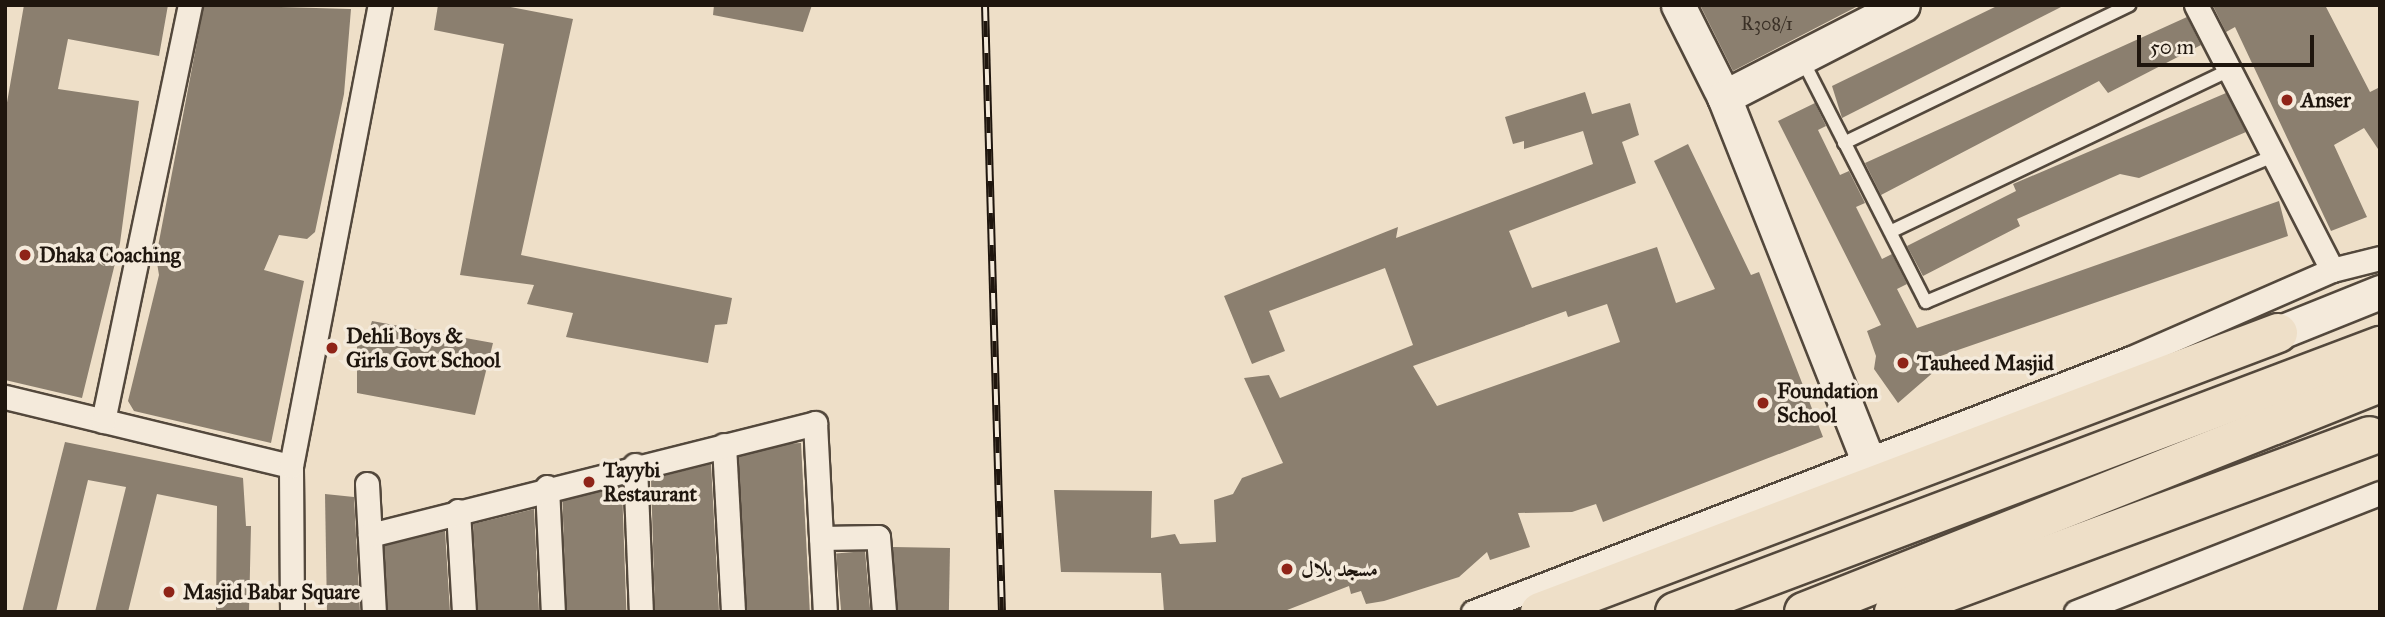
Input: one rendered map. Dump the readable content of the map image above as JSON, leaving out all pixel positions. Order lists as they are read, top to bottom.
{
  "places": [
    "Anser",
    "Dhaka Coaching",
    "Dehli Boys & Girls Govt School",
    "Tauheed Masjid",
    "Foundation School",
    "Tayybi Restaurant",
    "مسجد بلال",
    "Masjid Babar Square"
  ],
  "house_numbers": ["R308/1"],
  "scale_bar": "50 m"
}
